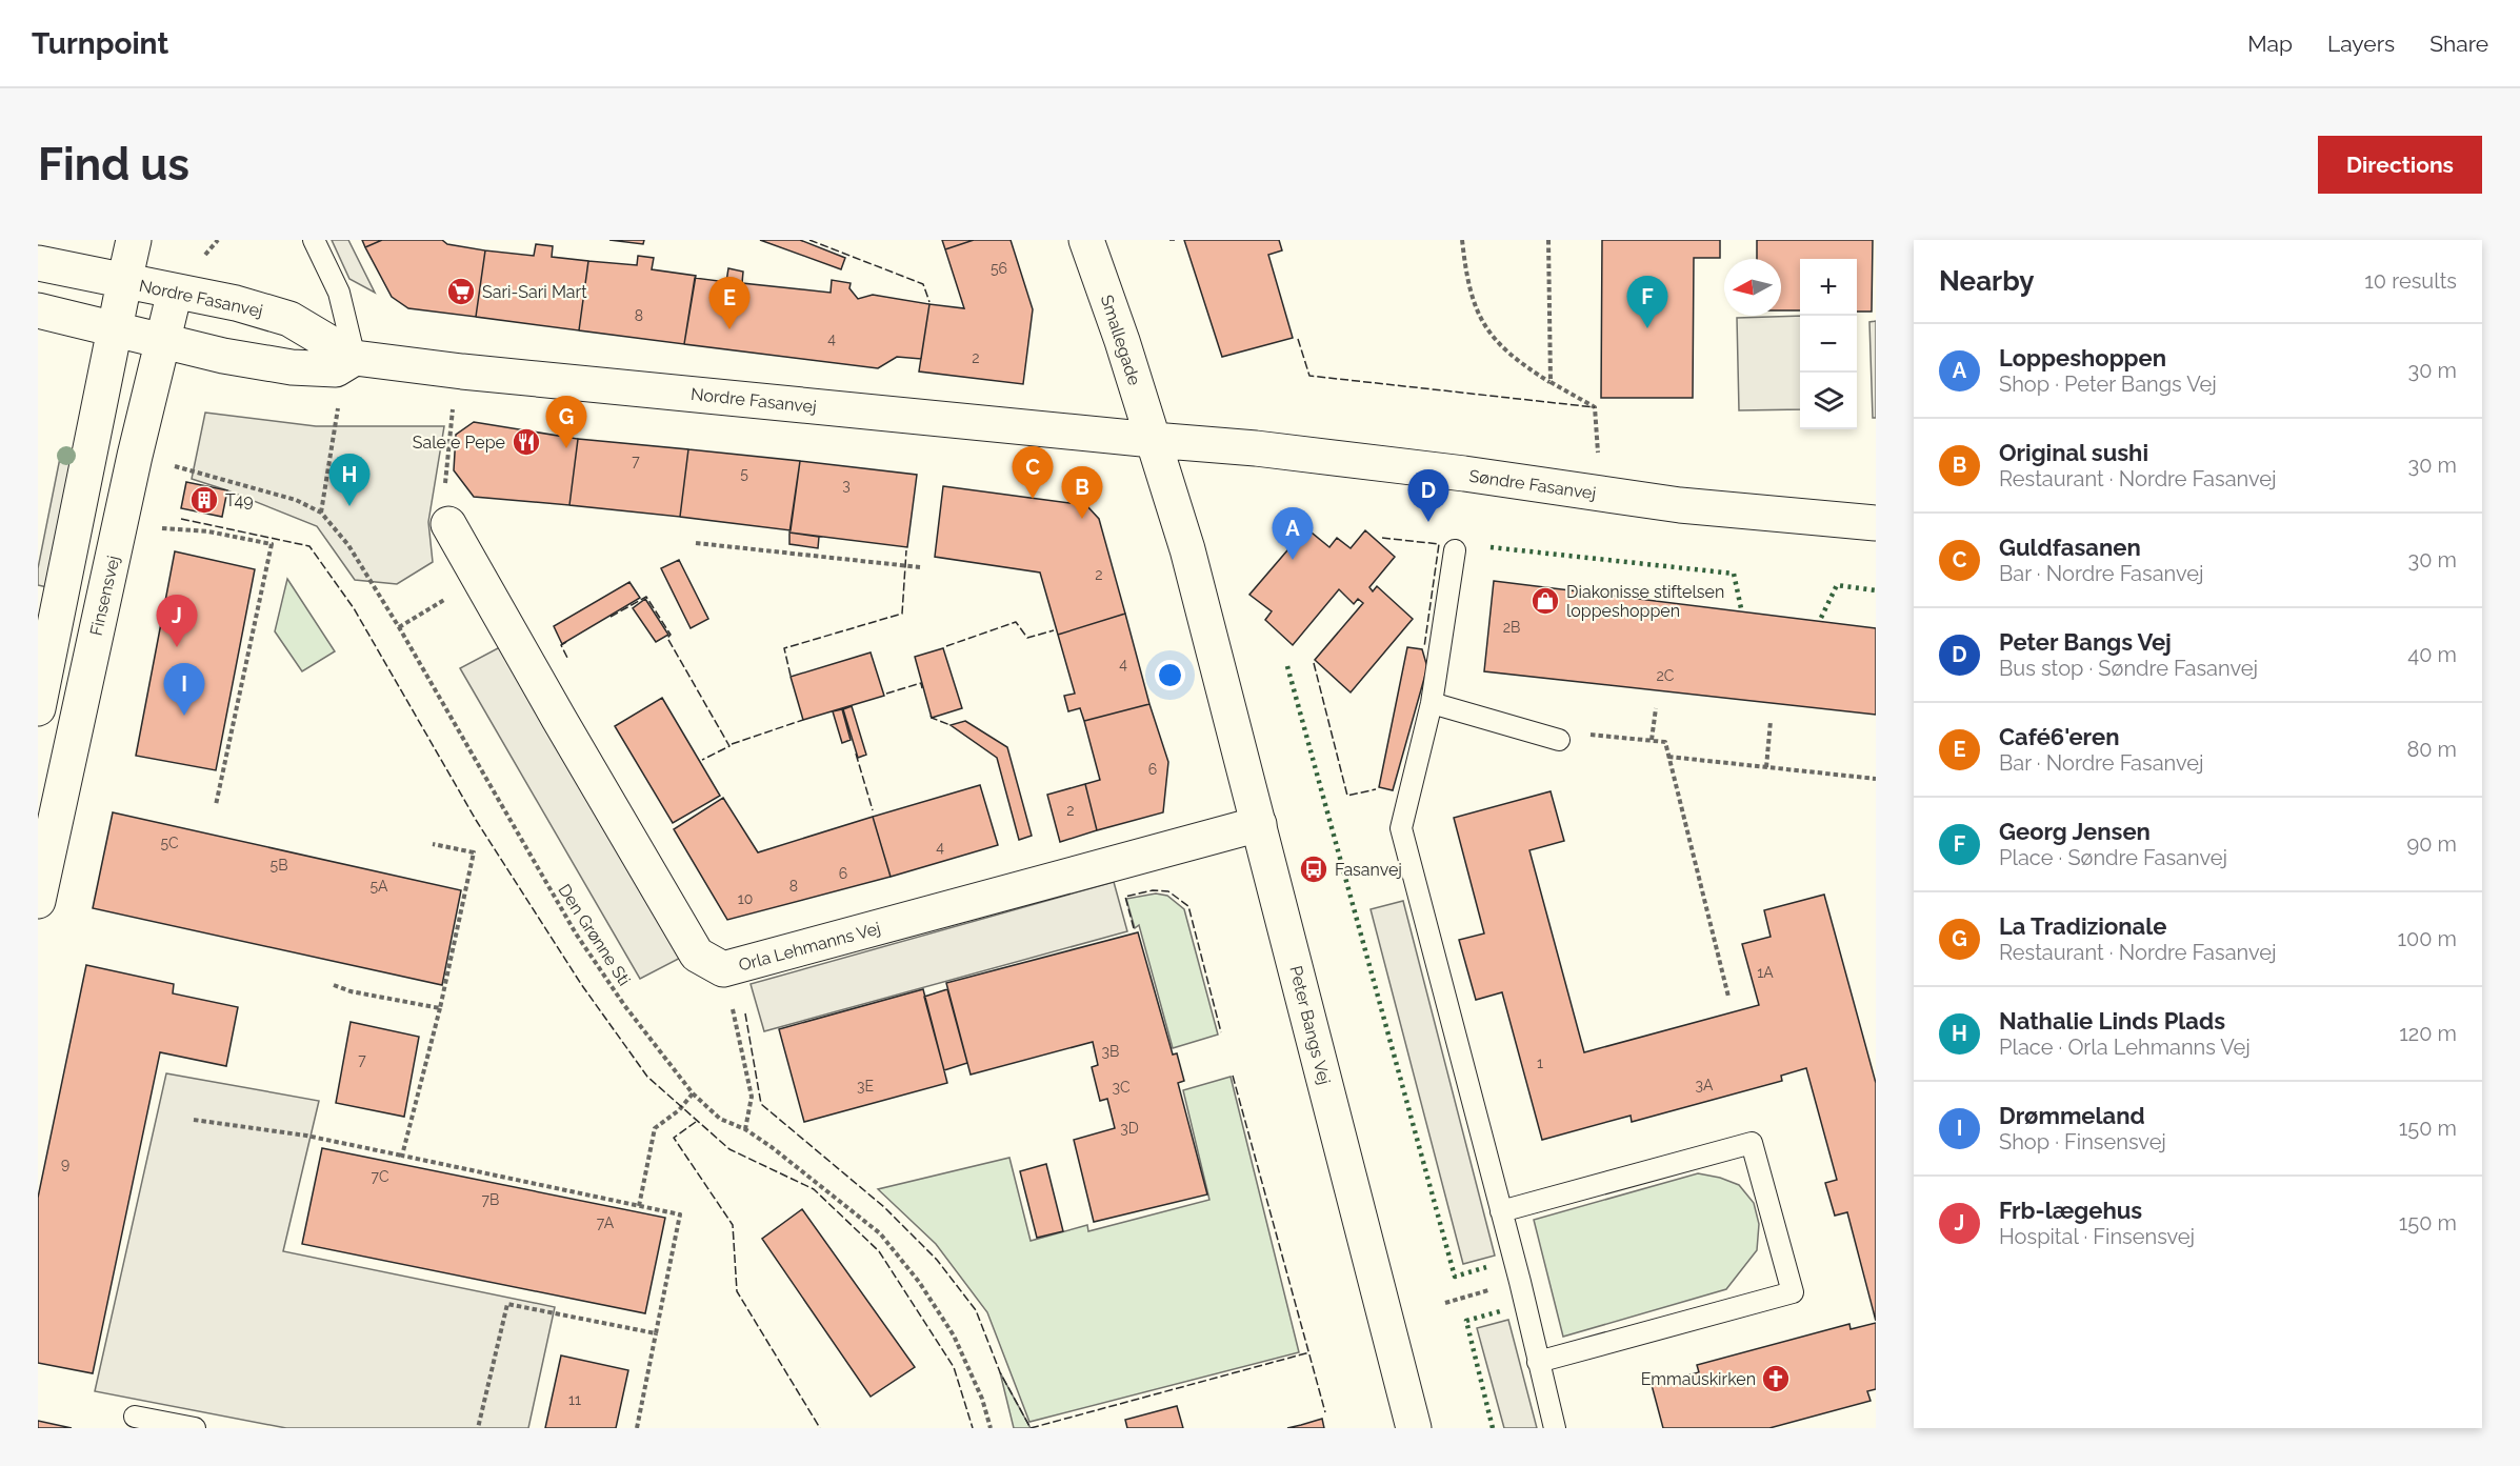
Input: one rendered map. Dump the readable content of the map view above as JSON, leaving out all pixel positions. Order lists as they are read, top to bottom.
{
  "streets": {
    "street": [
      "Nordre Fasanvej",
      "Smallegade",
      "Søndre Fasanvej",
      "Finsensvej",
      "Orla Lehmanns Vej",
      "Peter Bangs Vej"
    ],
    "path": ["Den Grønne Sti"]
  },
  "crossings": [
    ["Nordre Fasanvej", "Smallegade"],
    ["Nordre Fasanvej", "Søndre Fasanvej"],
    ["Nordre Fasanvej", "Finsensvej"],
    ["Nordre Fasanvej", "Peter Bangs Vej"],
    ["Smallegade", "Søndre Fasanvej"],
    ["Smallegade", "Peter Bangs Vej"],
    ["Søndre Fasanvej", "Peter Bangs Vej"],
    ["Orla Lehmanns Vej", "Peter Bangs Vej"]
  ],
  "places": {
    "supermarket": ["Sari-Sari Mart"],
    "restaurant": ["Sale e Pepe"],
    "building": ["T49"],
    "shop": ["Diakonisse stiftelsen loppeshoppen"],
    "bus stop": ["Fasanvej"],
    "church": ["Emmauskirken"]
  },
  "house_numbers": [
    "56",
    "8",
    "4",
    "2",
    "7",
    "5",
    "3",
    "2",
    "2B",
    "4",
    "2C",
    "6",
    "2",
    "5C",
    "4",
    "5B",
    "6",
    "5A",
    "8",
    "10",
    "1A",
    "3B",
    "7",
    "1",
    "3A",
    "3E",
    "3C",
    "3D",
    "9",
    "7C",
    "7B",
    "7A",
    "11"
  ],
  "north": "left",
  "page": {
    "header": "Turnpoint",
    "nav": ["Map", "Layers", "Share"],
    "buttons": "Directions",
    "title": "Find us",
    "heading": ["Nearby", "10 results"],
    "map_buttons": ["+", "−"],
    "pins": [
      "F",
      "E",
      "G",
      "C",
      "H",
      "B",
      "D",
      "A",
      "J",
      "I"
    ],
    "list": [
      {
        "mark": "A",
        "name": "Loppeshoppen",
        "note": "Shop · Peter Bangs Vej",
        "value": "30 m"
      },
      {
        "mark": "B",
        "name": "Original sushi",
        "note": "Restaurant · Nordre Fasanvej",
        "value": "30 m"
      },
      {
        "mark": "C",
        "name": "Guldfasanen",
        "note": "Bar · Nordre Fasanvej",
        "value": "30 m"
      },
      {
        "mark": "D",
        "name": "Peter Bangs Vej",
        "note": "Bus stop · Søndre Fasanvej",
        "value": "40 m"
      },
      {
        "mark": "E",
        "name": "Café6'eren",
        "note": "Bar · Nordre Fasanvej",
        "value": "80 m"
      },
      {
        "mark": "F",
        "name": "Georg Jensen",
        "note": "Place · Søndre Fasanvej",
        "value": "90 m"
      },
      {
        "mark": "G",
        "name": "La Tradizionale",
        "note": "Restaurant · Nordre Fasanvej",
        "value": "100 m"
      },
      {
        "mark": "H",
        "name": "Nathalie Linds Plads",
        "note": "Place · Orla Lehmanns Vej",
        "value": "120 m"
      },
      {
        "mark": "I",
        "name": "Drømmeland",
        "note": "Shop · Finsensvej",
        "value": "150 m"
      },
      {
        "mark": "J",
        "name": "Frb-lægehus",
        "note": "Hospital · Finsensvej",
        "value": "150 m"
      }
    ]
  }
}
